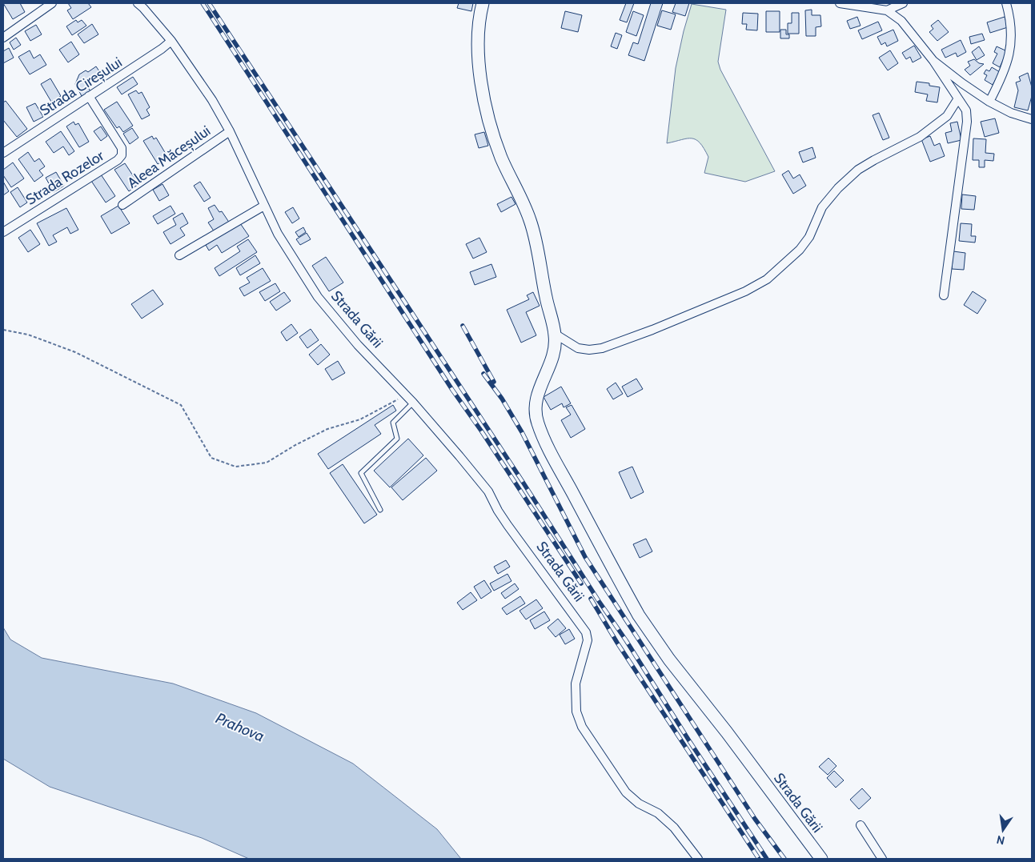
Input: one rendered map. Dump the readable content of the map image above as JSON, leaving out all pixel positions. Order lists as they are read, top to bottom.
{
  "streets": {
    "street": [
      "Strada Cireșului",
      "Aleea Măceșului",
      "Strada Rozelor",
      "Strada Gării"
    ]
  },
  "crossings": [
    ["Strada Cireșului", "Strada Rozelor"],
    ["Strada Cireșului", "Strada Gării"],
    ["Aleea Măceșului", "Strada Gării"]
  ],
  "water": ["Prahova"],
  "north": "bottom"
}
